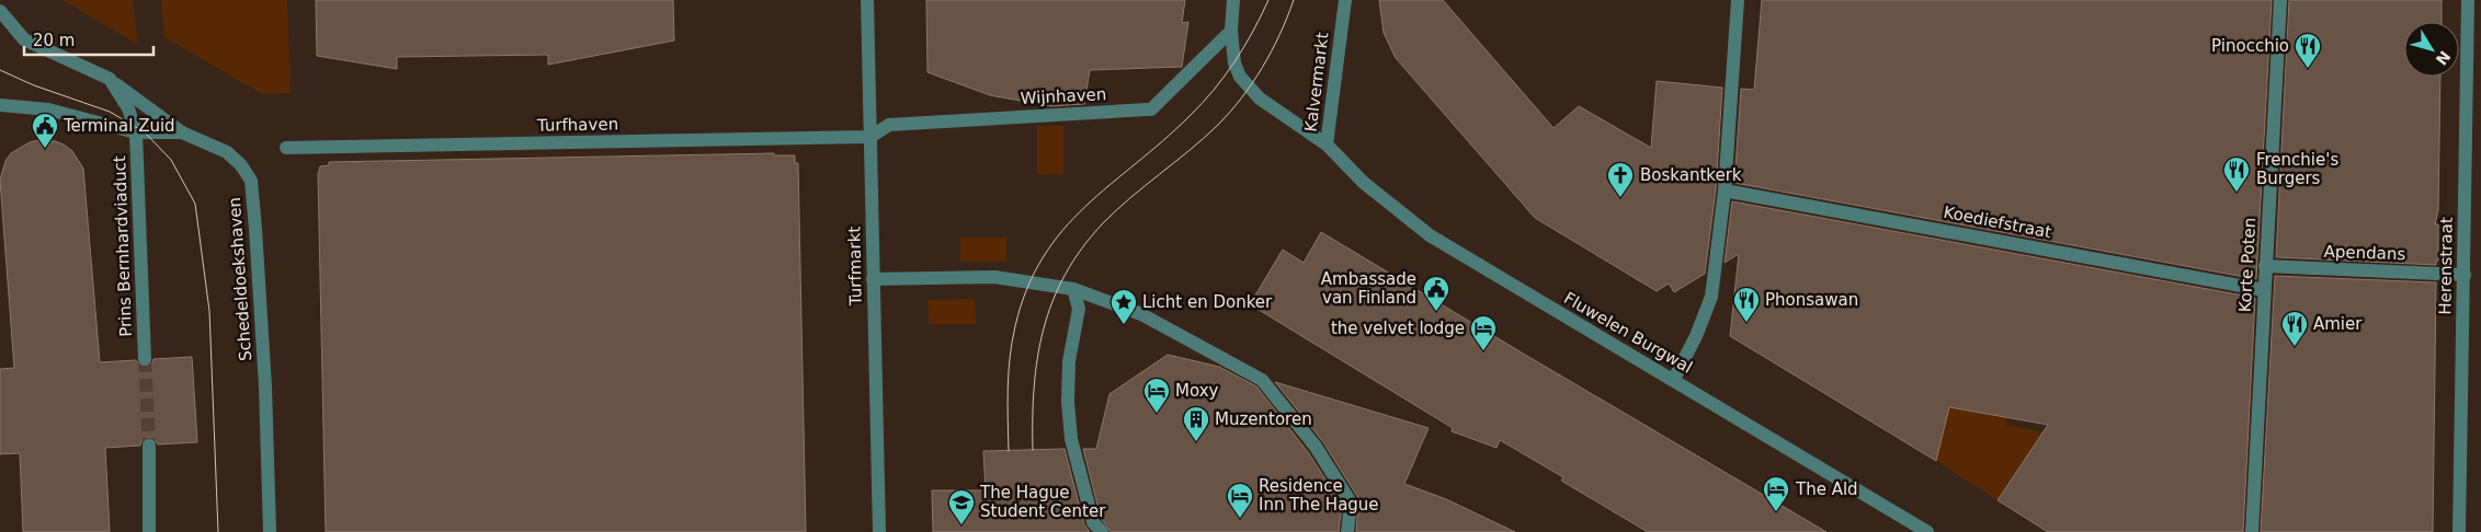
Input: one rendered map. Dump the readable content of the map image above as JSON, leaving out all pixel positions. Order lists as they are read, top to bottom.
{
  "streets": {
    "street": [
      "Kalvermarkt",
      "Wijnhaven",
      "Turfhaven",
      "Koediefstraat",
      "Prins Bernhardviaduct",
      "Apendans",
      "Korte Poten",
      "Turfmarkt",
      "Herenstraat",
      "Schedeldoekshaven",
      "Fluwelen Burgwal"
    ]
  },
  "crossings": [
    ["Kalvermarkt", "Wijnhaven"],
    ["Kalvermarkt", "Fluwelen Burgwal"],
    ["Wijnhaven", "Turfhaven"],
    ["Wijnhaven", "Turfmarkt"],
    ["Turfhaven", "Turfmarkt"],
    ["Koediefstraat", "Korte Poten"],
    ["Prins Bernhardviaduct", "Schedeldoekshaven"],
    ["Apendans", "Korte Poten"],
    ["Apendans", "Herenstraat"]
  ],
  "places": {
    "restaurant": [
      "Pinocchio",
      "Frenchie's Burgers",
      "Phonsawan",
      "Amier"
    ],
    "public building": ["Terminal Zuid", "Ambassade van Finland"],
    "church": ["Boskantkerk"],
    "place": ["Licht en Donker"],
    "hotel": [
      "the velvet lodge",
      "Moxy",
      "The Ald",
      "Residence Inn The Hague"
    ],
    "building": ["Muzentoren"],
    "school or university": ["The Hague Student Center"]
  },
  "scale_bar": "20 m",
  "north": "bottom right"
}
